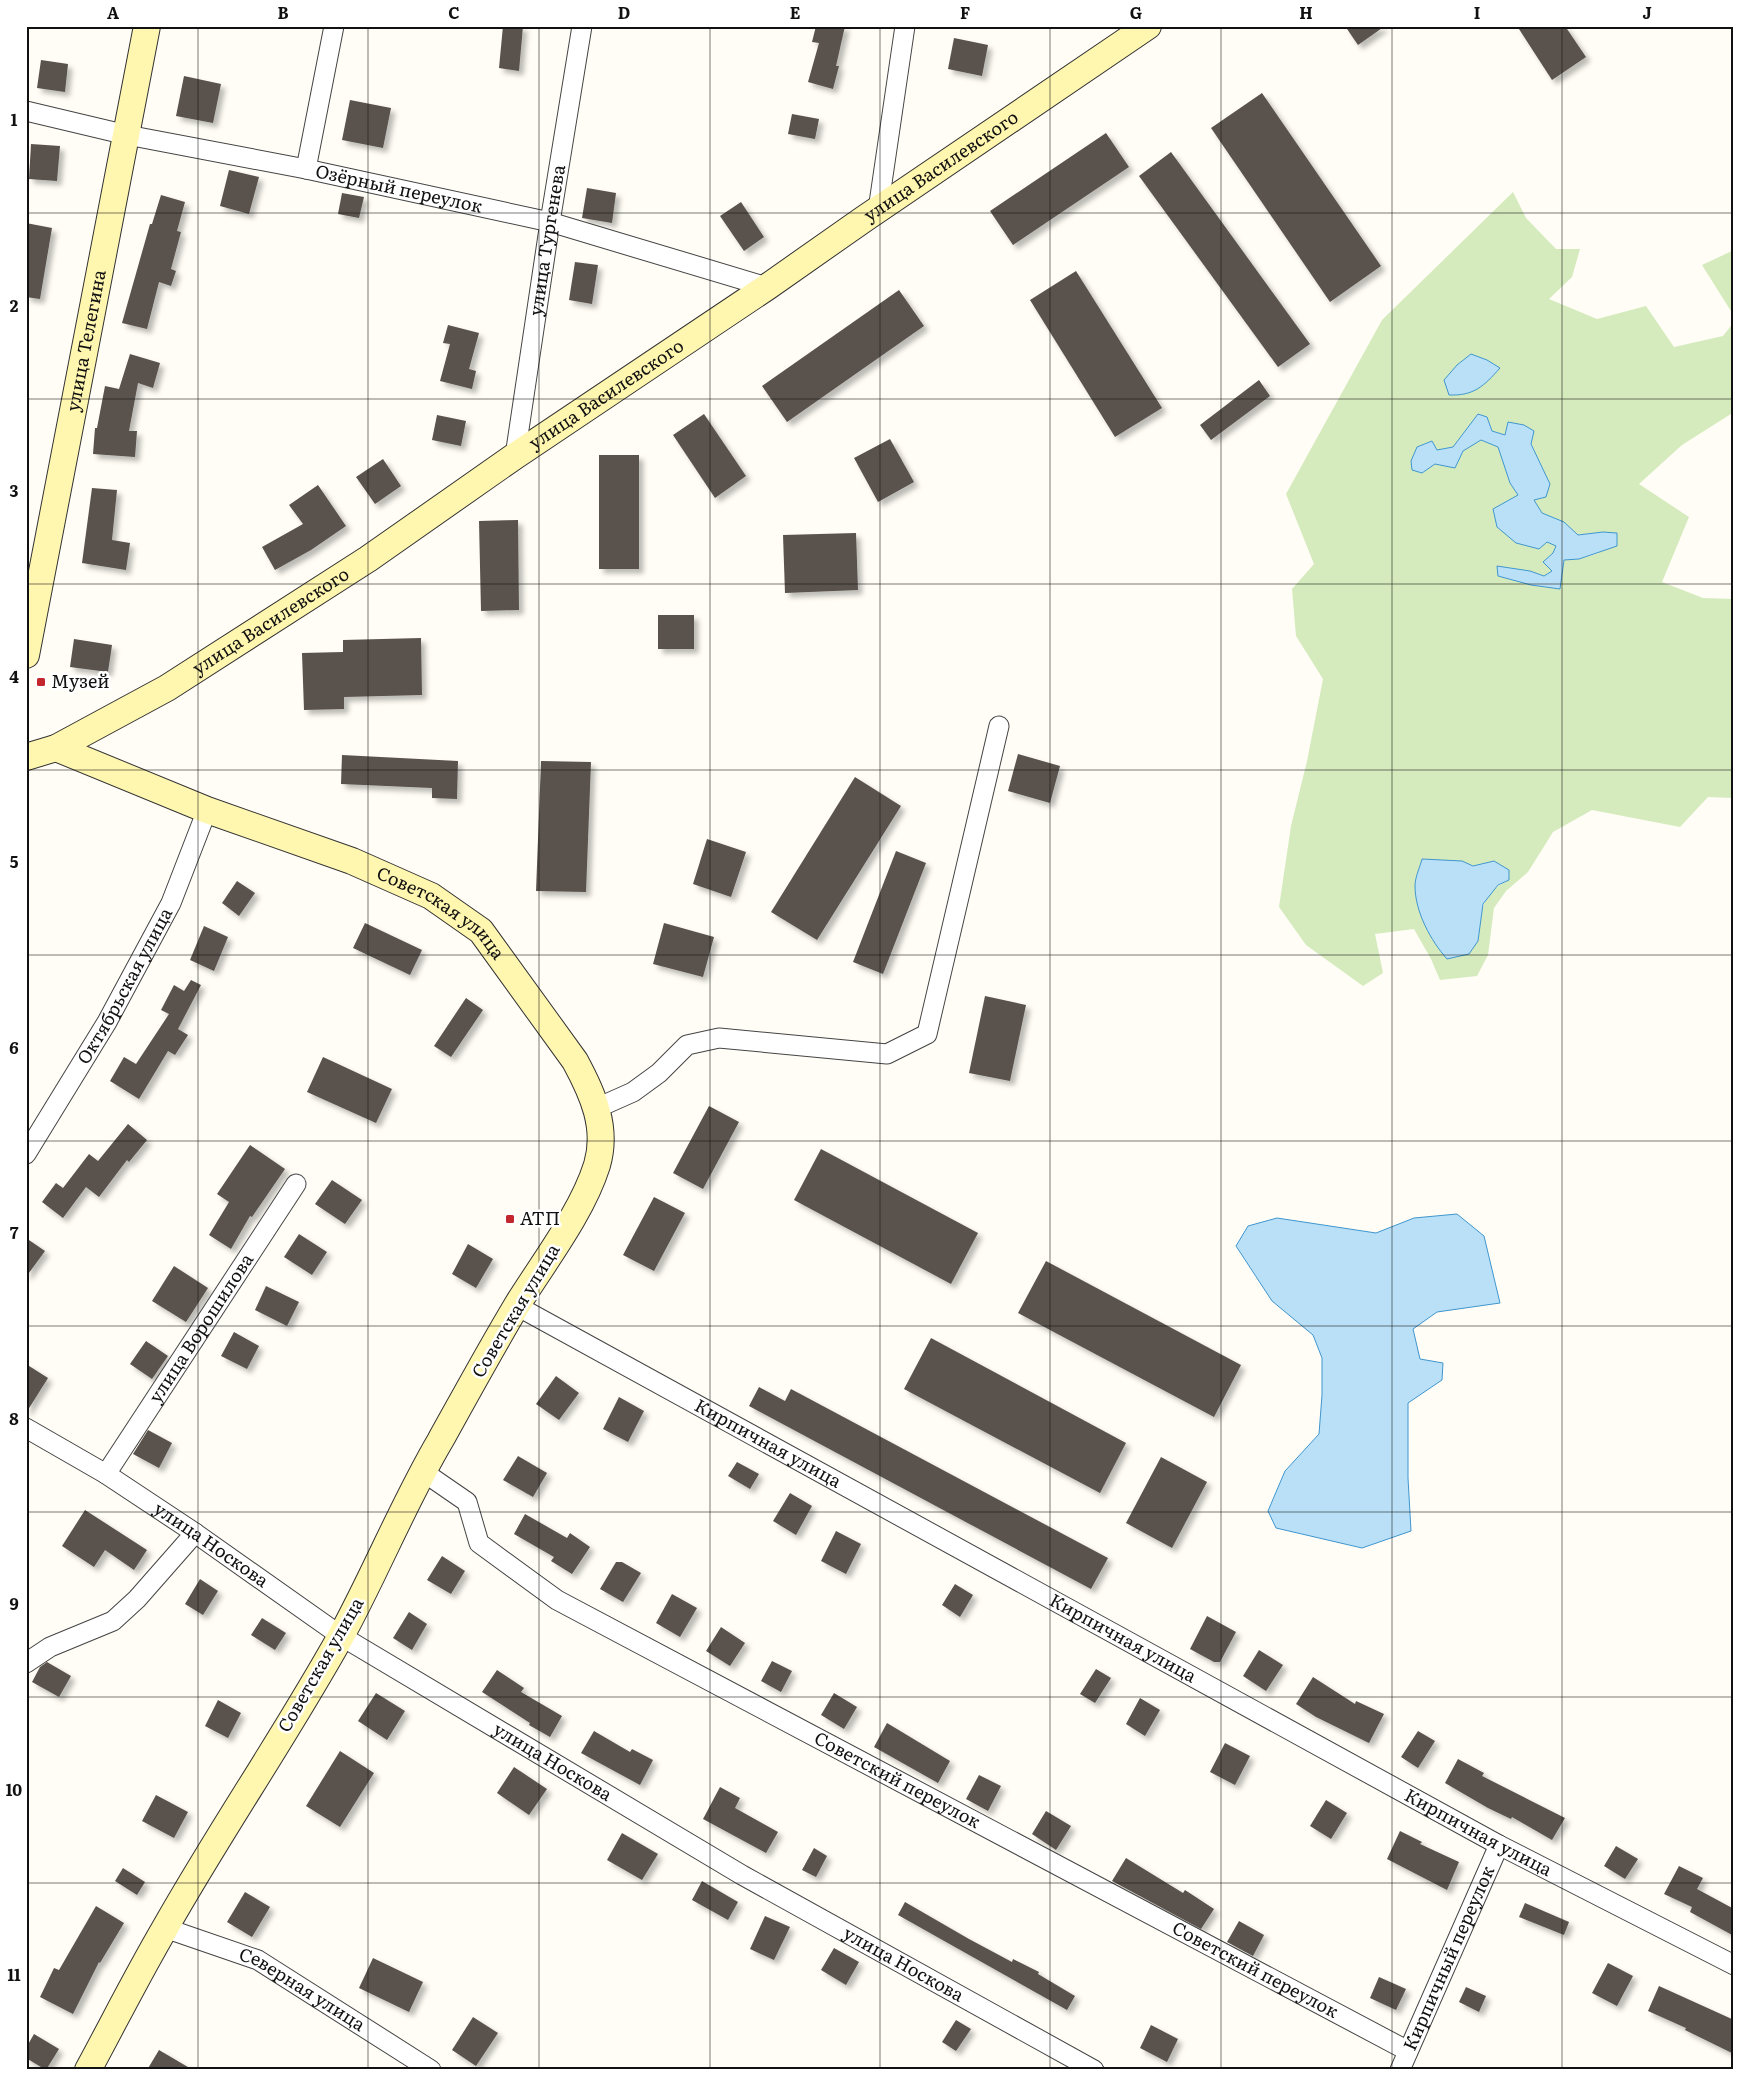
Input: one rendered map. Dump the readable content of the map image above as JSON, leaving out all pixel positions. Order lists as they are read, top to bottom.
{
  "streets": {
    "street": [
      "улица Василевского",
      "Озёрный переулок",
      "улица Тургенева",
      "улица Телегина",
      "Советская улица",
      "Октябрьская улица",
      "улица Ворошилова",
      "Кирпичная улица",
      "улица Носкова",
      "Советский переулок",
      "Кирпичный переулок",
      "Северная улица"
    ]
  },
  "crossings": [
    ["улица Василевского", "Озёрный переулок"],
    ["улица Василевского", "улица Тургенева"],
    ["улица Василевского", "Советская улица"],
    ["Озёрный переулок", "улица Тургенева"],
    ["Озёрный переулок", "улица Телегина"],
    ["Советская улица", "Октябрьская улица"],
    ["Советская улица", "Кирпичная улица"],
    ["Советская улица", "улица Носкова"],
    ["Советская улица", "Советский переулок"],
    ["Советская улица", "Северная улица"],
    ["улица Ворошилова", "улица Носкова"],
    ["Кирпичная улица", "Кирпичный переулок"],
    ["Советский переулок", "Кирпичный переулок"]
  ],
  "places": {
    "transit": ["Музей", "АТП"]
  },
  "grid": {
    "columns": [
      "A",
      "B",
      "C",
      "D",
      "E",
      "F",
      "G",
      "H",
      "I",
      "J"
    ],
    "rows": [
      "1",
      "2",
      "3",
      "4",
      "5",
      "6",
      "7",
      "8",
      "9",
      "10",
      "11"
    ]
  }
}
